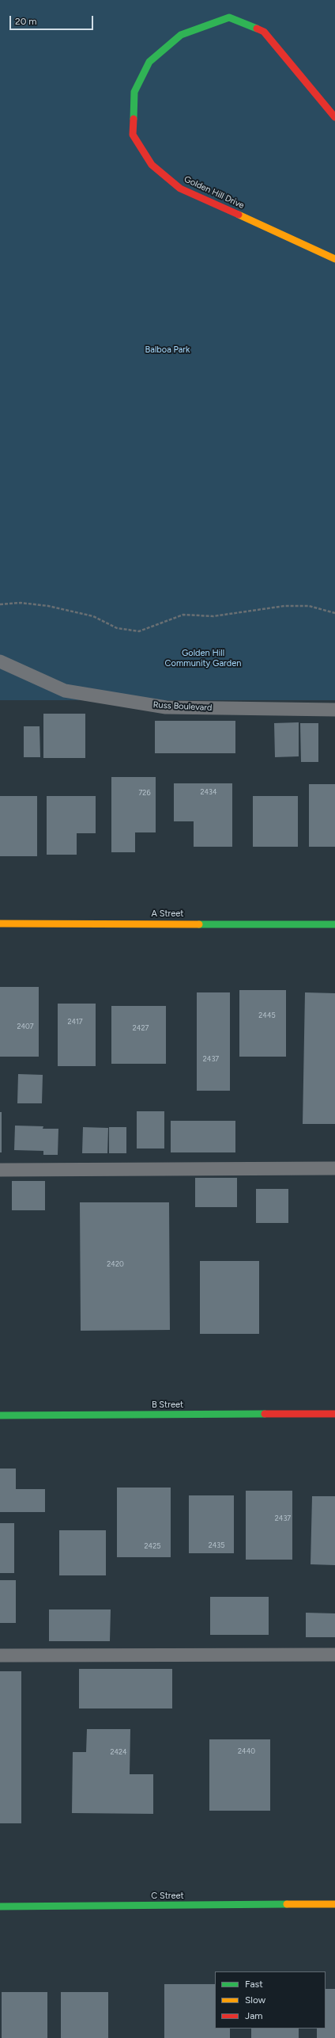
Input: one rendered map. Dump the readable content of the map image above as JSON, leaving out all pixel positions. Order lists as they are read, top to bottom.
{
  "streets": {
    "street": [
      "Golden Hill Drive",
      "A Street",
      "B Street",
      "C Street"
    ],
    "lane": ["Russ Boulevard"]
  },
  "parks": ["Balboa Park", "Golden Hill Community Garden"],
  "house_numbers": [
    "2434",
    "726",
    "2445",
    "2417",
    "2407",
    "2427",
    "2437",
    "2420",
    "2437",
    "2435",
    "2425",
    "2440",
    "2424"
  ],
  "legend": ["Fast", "Slow", "Jam"],
  "scale_bar": "20 m"
}
